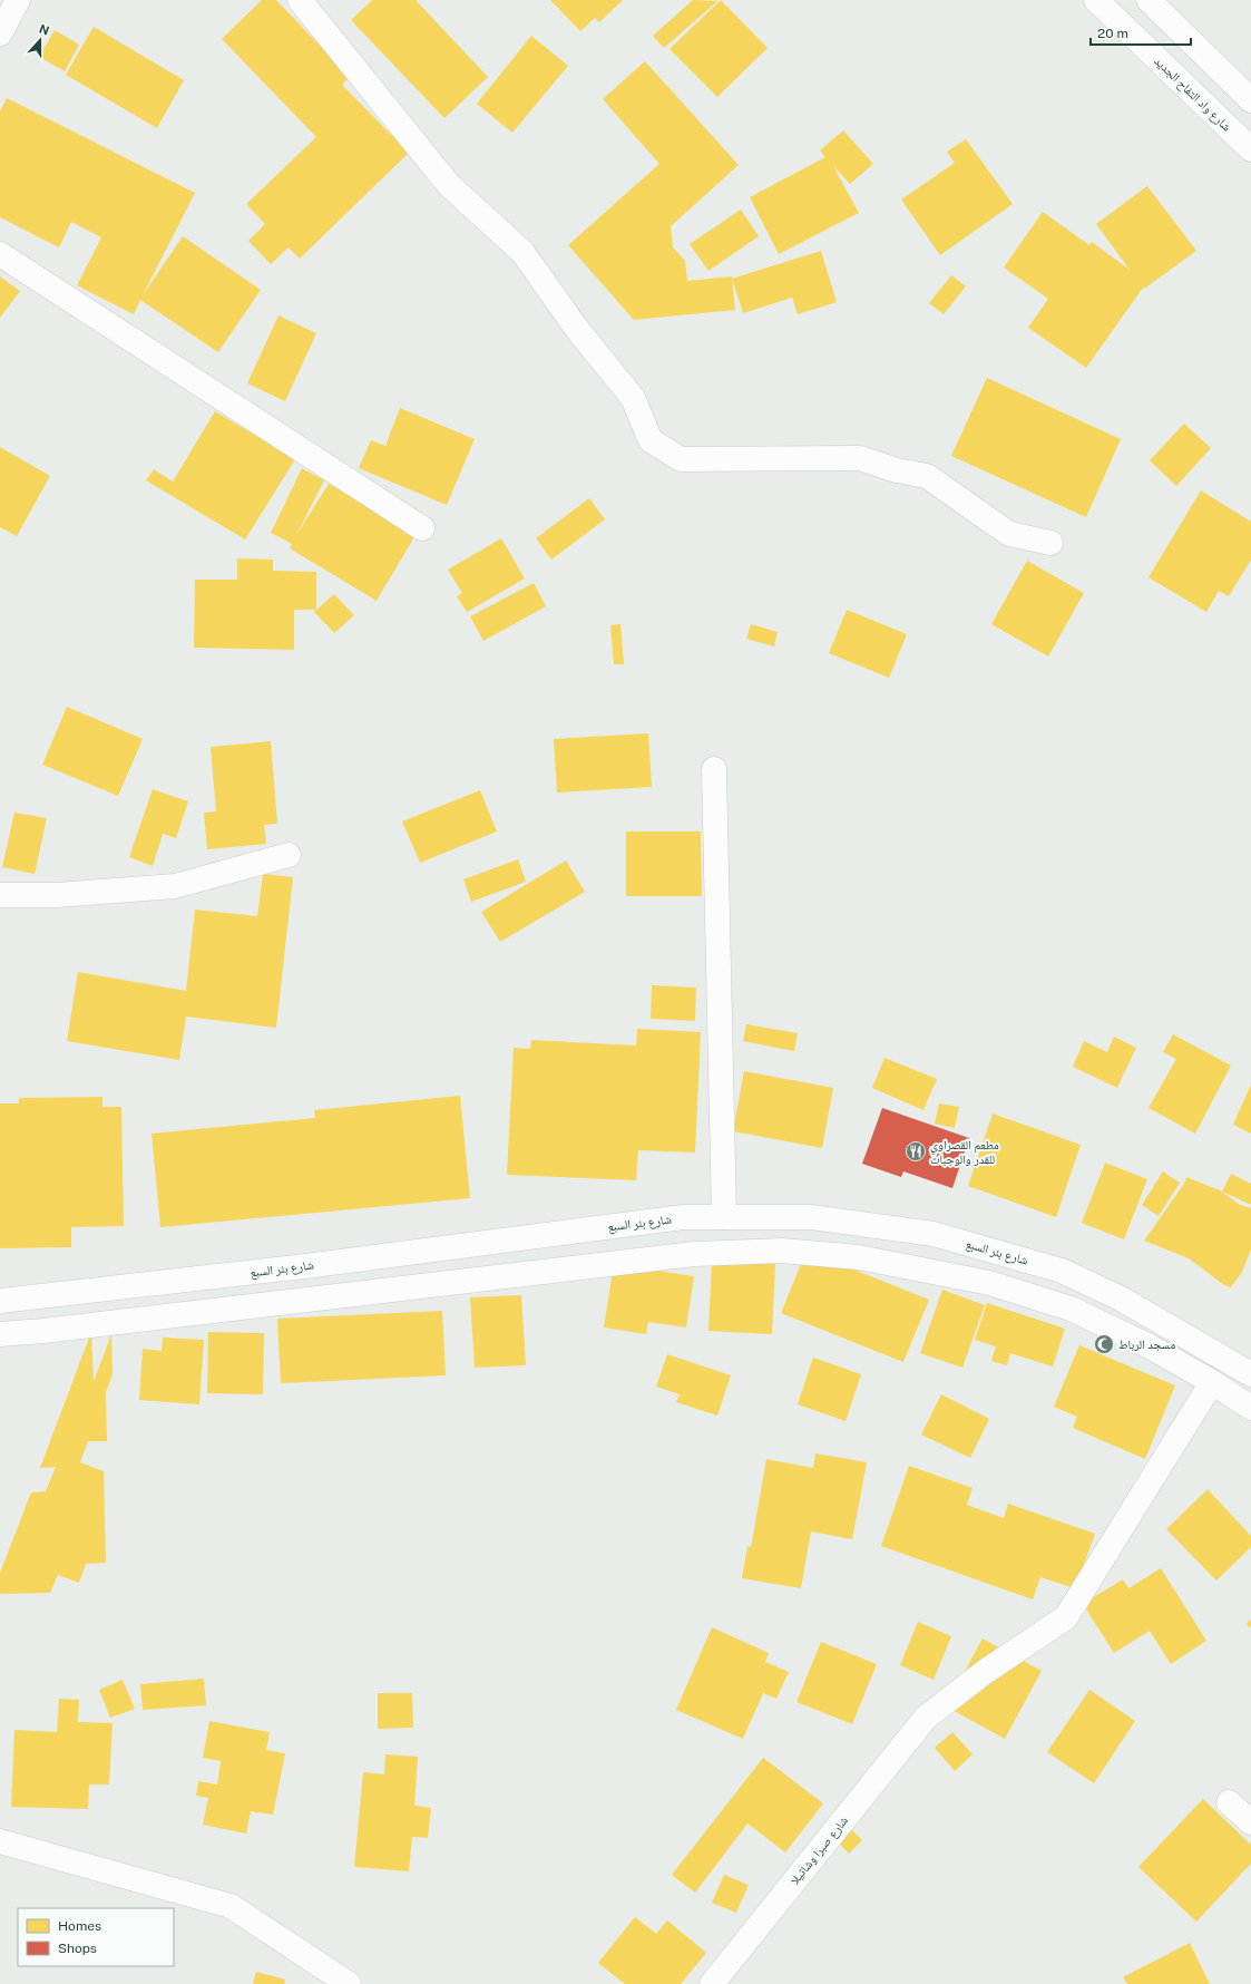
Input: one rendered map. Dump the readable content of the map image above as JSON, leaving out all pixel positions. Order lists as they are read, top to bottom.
{
  "streets": {
    "street": ["شارع واد التفاح الجديد", "شارع بئر السبع", "شارع صبرا وشاتيلا"]
  },
  "places": {
    "restaurant": ["مطعم القصراوي للقدر والوجبات"],
    "mosque": ["مسجد الرباط"]
  },
  "legend": ["Homes", "Shops"],
  "scale_bar": "20 m",
  "north": "top"
}
